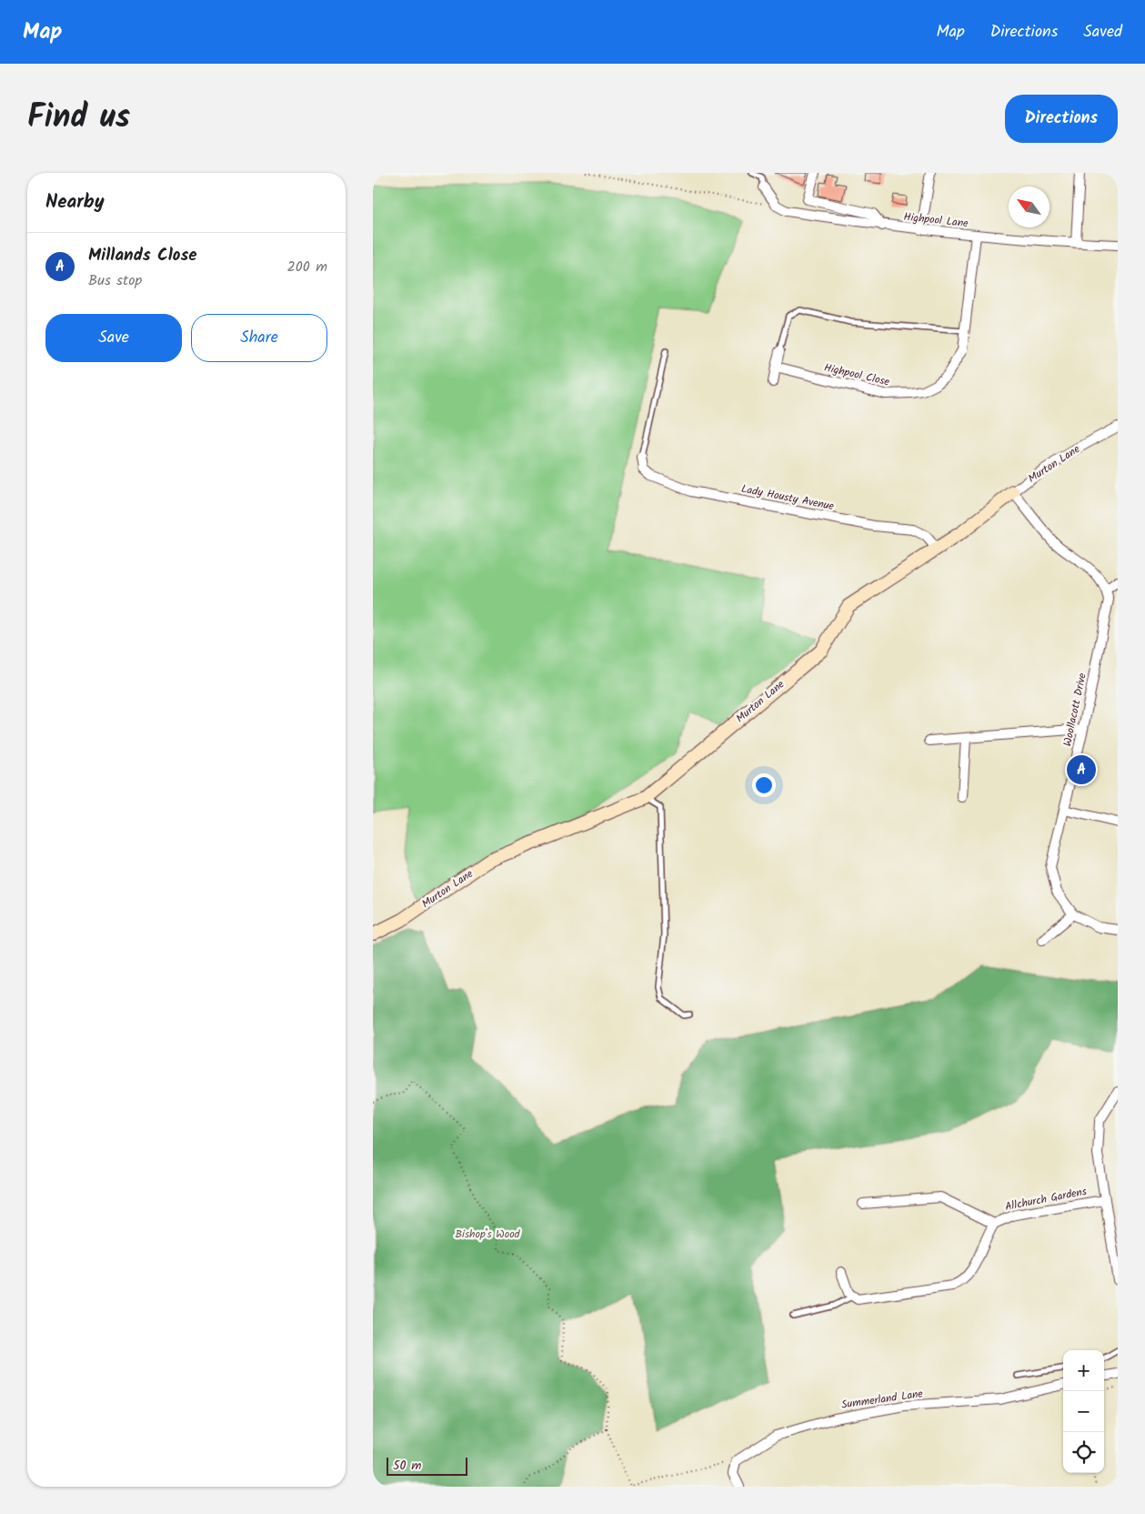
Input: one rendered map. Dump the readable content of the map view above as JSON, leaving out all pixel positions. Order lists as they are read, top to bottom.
{
  "streets": {
    "street": [
      "Highpool Lane",
      "Highpool Close",
      "Murton Lane",
      "Lady Housty Avenue",
      "Woollacott Drive",
      "Allchurch Gardens",
      "Summerland Lane"
    ]
  },
  "crossings": [
    ["Highpool Lane", "Highpool Close"],
    ["Murton Lane", "Lady Housty Avenue"]
  ],
  "parks": ["Bishop's Wood"],
  "scale_bar": "50 m",
  "north": "top left",
  "page": {
    "header": "Map",
    "nav": ["Map", "Directions", "Saved"],
    "title": "Find us",
    "buttons": [
      "Directions",
      ["Save", "Share"]
    ],
    "heading": "Nearby",
    "list": [
      {
        "mark": "A",
        "name": "Millands Close",
        "note": "Bus stop",
        "value": "200 m"
      }
    ],
    "pins": "A",
    "map_buttons": ["+", "−"],
    "scale": "50 m"
  }
}
